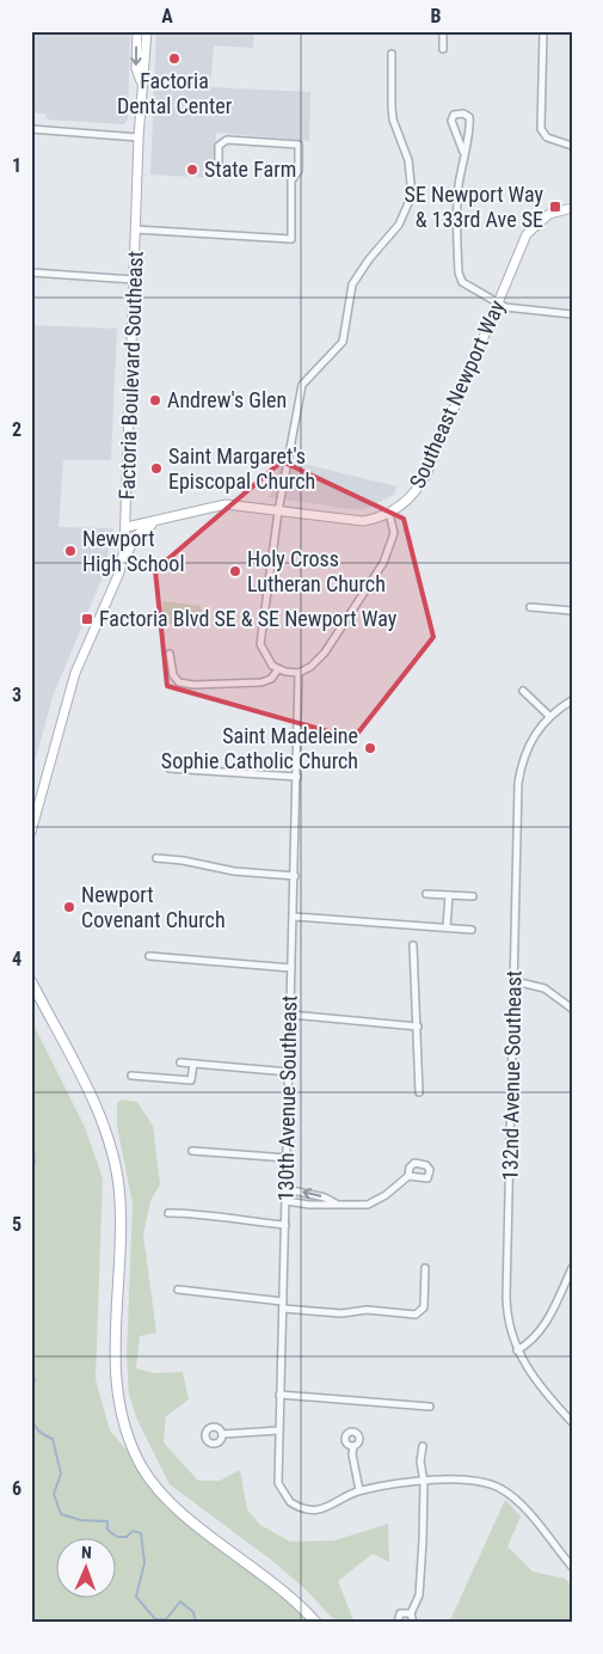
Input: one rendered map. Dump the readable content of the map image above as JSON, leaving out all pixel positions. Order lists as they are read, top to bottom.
{
  "streets": {
    "main road": ["Factoria Boulevard Southeast", "Southeast Newport Way"],
    "street": ["132nd Avenue Southeast", "130th Avenue Southeast"]
  },
  "crossings": [
    ["Factoria Boulevard Southeast", "Southeast Newport Way"]
  ],
  "places": {
    "other": [
      "Factoria Dental Center",
      "State Farm",
      "Andrew's Glen",
      "Saint Margaret's Episcopal Church",
      "Newport High School",
      "Holy Cross Lutheran Church",
      "Saint Madeleine Sophie Catholic Church",
      "Newport Covenant Church"
    ],
    "transit": ["SE Newport Way & 133rd Ave SE", "Factoria Blvd SE & SE Newport Way"]
  },
  "north": "top",
  "grid": {
    "columns": ["A", "B"],
    "rows": [
      "1",
      "2",
      "3",
      "4",
      "5",
      "6"
    ]
  }
}
